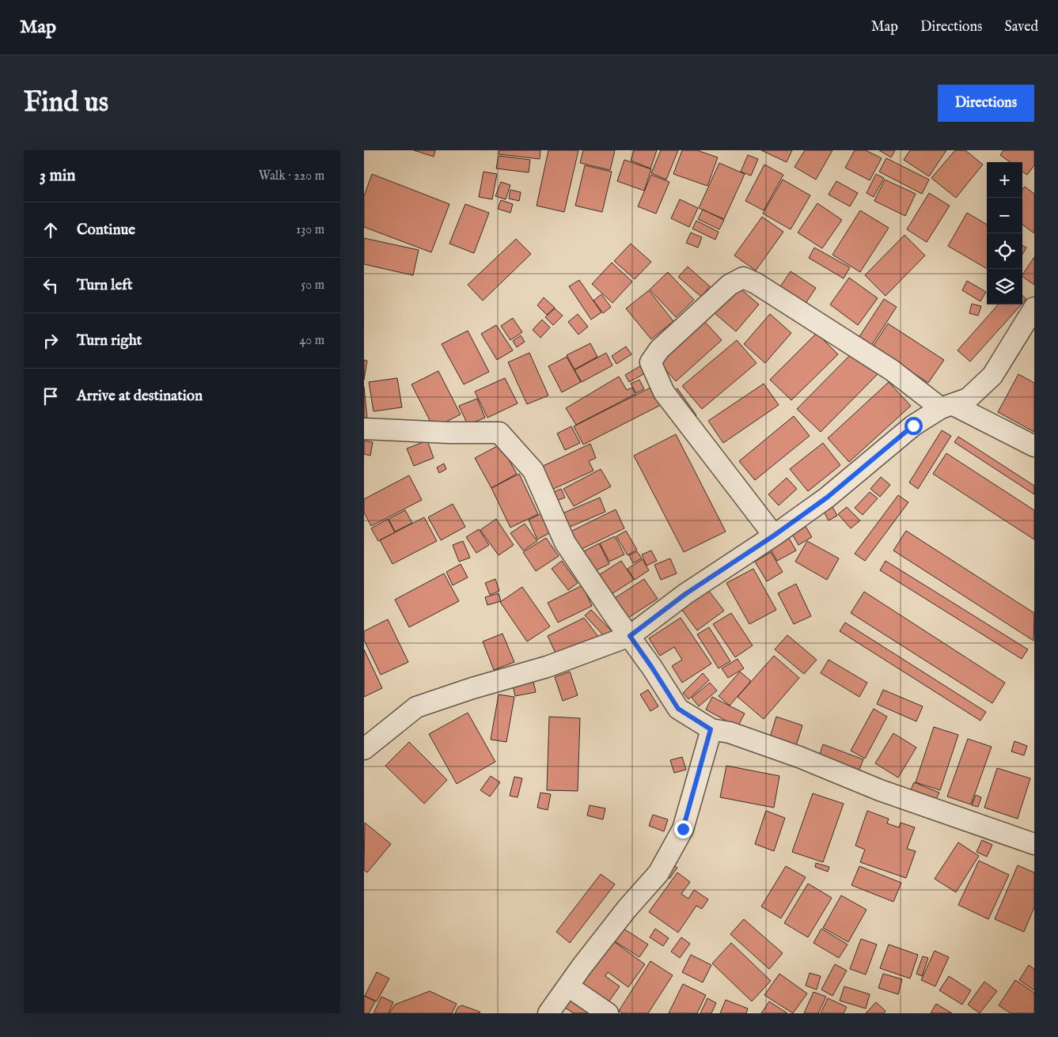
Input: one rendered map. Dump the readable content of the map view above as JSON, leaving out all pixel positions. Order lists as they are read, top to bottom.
{
  "page": {
    "header": "Map",
    "nav": ["Map", "Directions", "Saved"],
    "buttons": "Directions",
    "title": "Find us",
    "heading": ["3 min", "Walk · 220 m"],
    "map_buttons": ["+", "−"],
    "list": [
      ["Continue", "130 m"],
      ["Turn left", "50 m"],
      ["Turn right", "40 m"],
      "Arrive at destination"
    ]
  }
}
